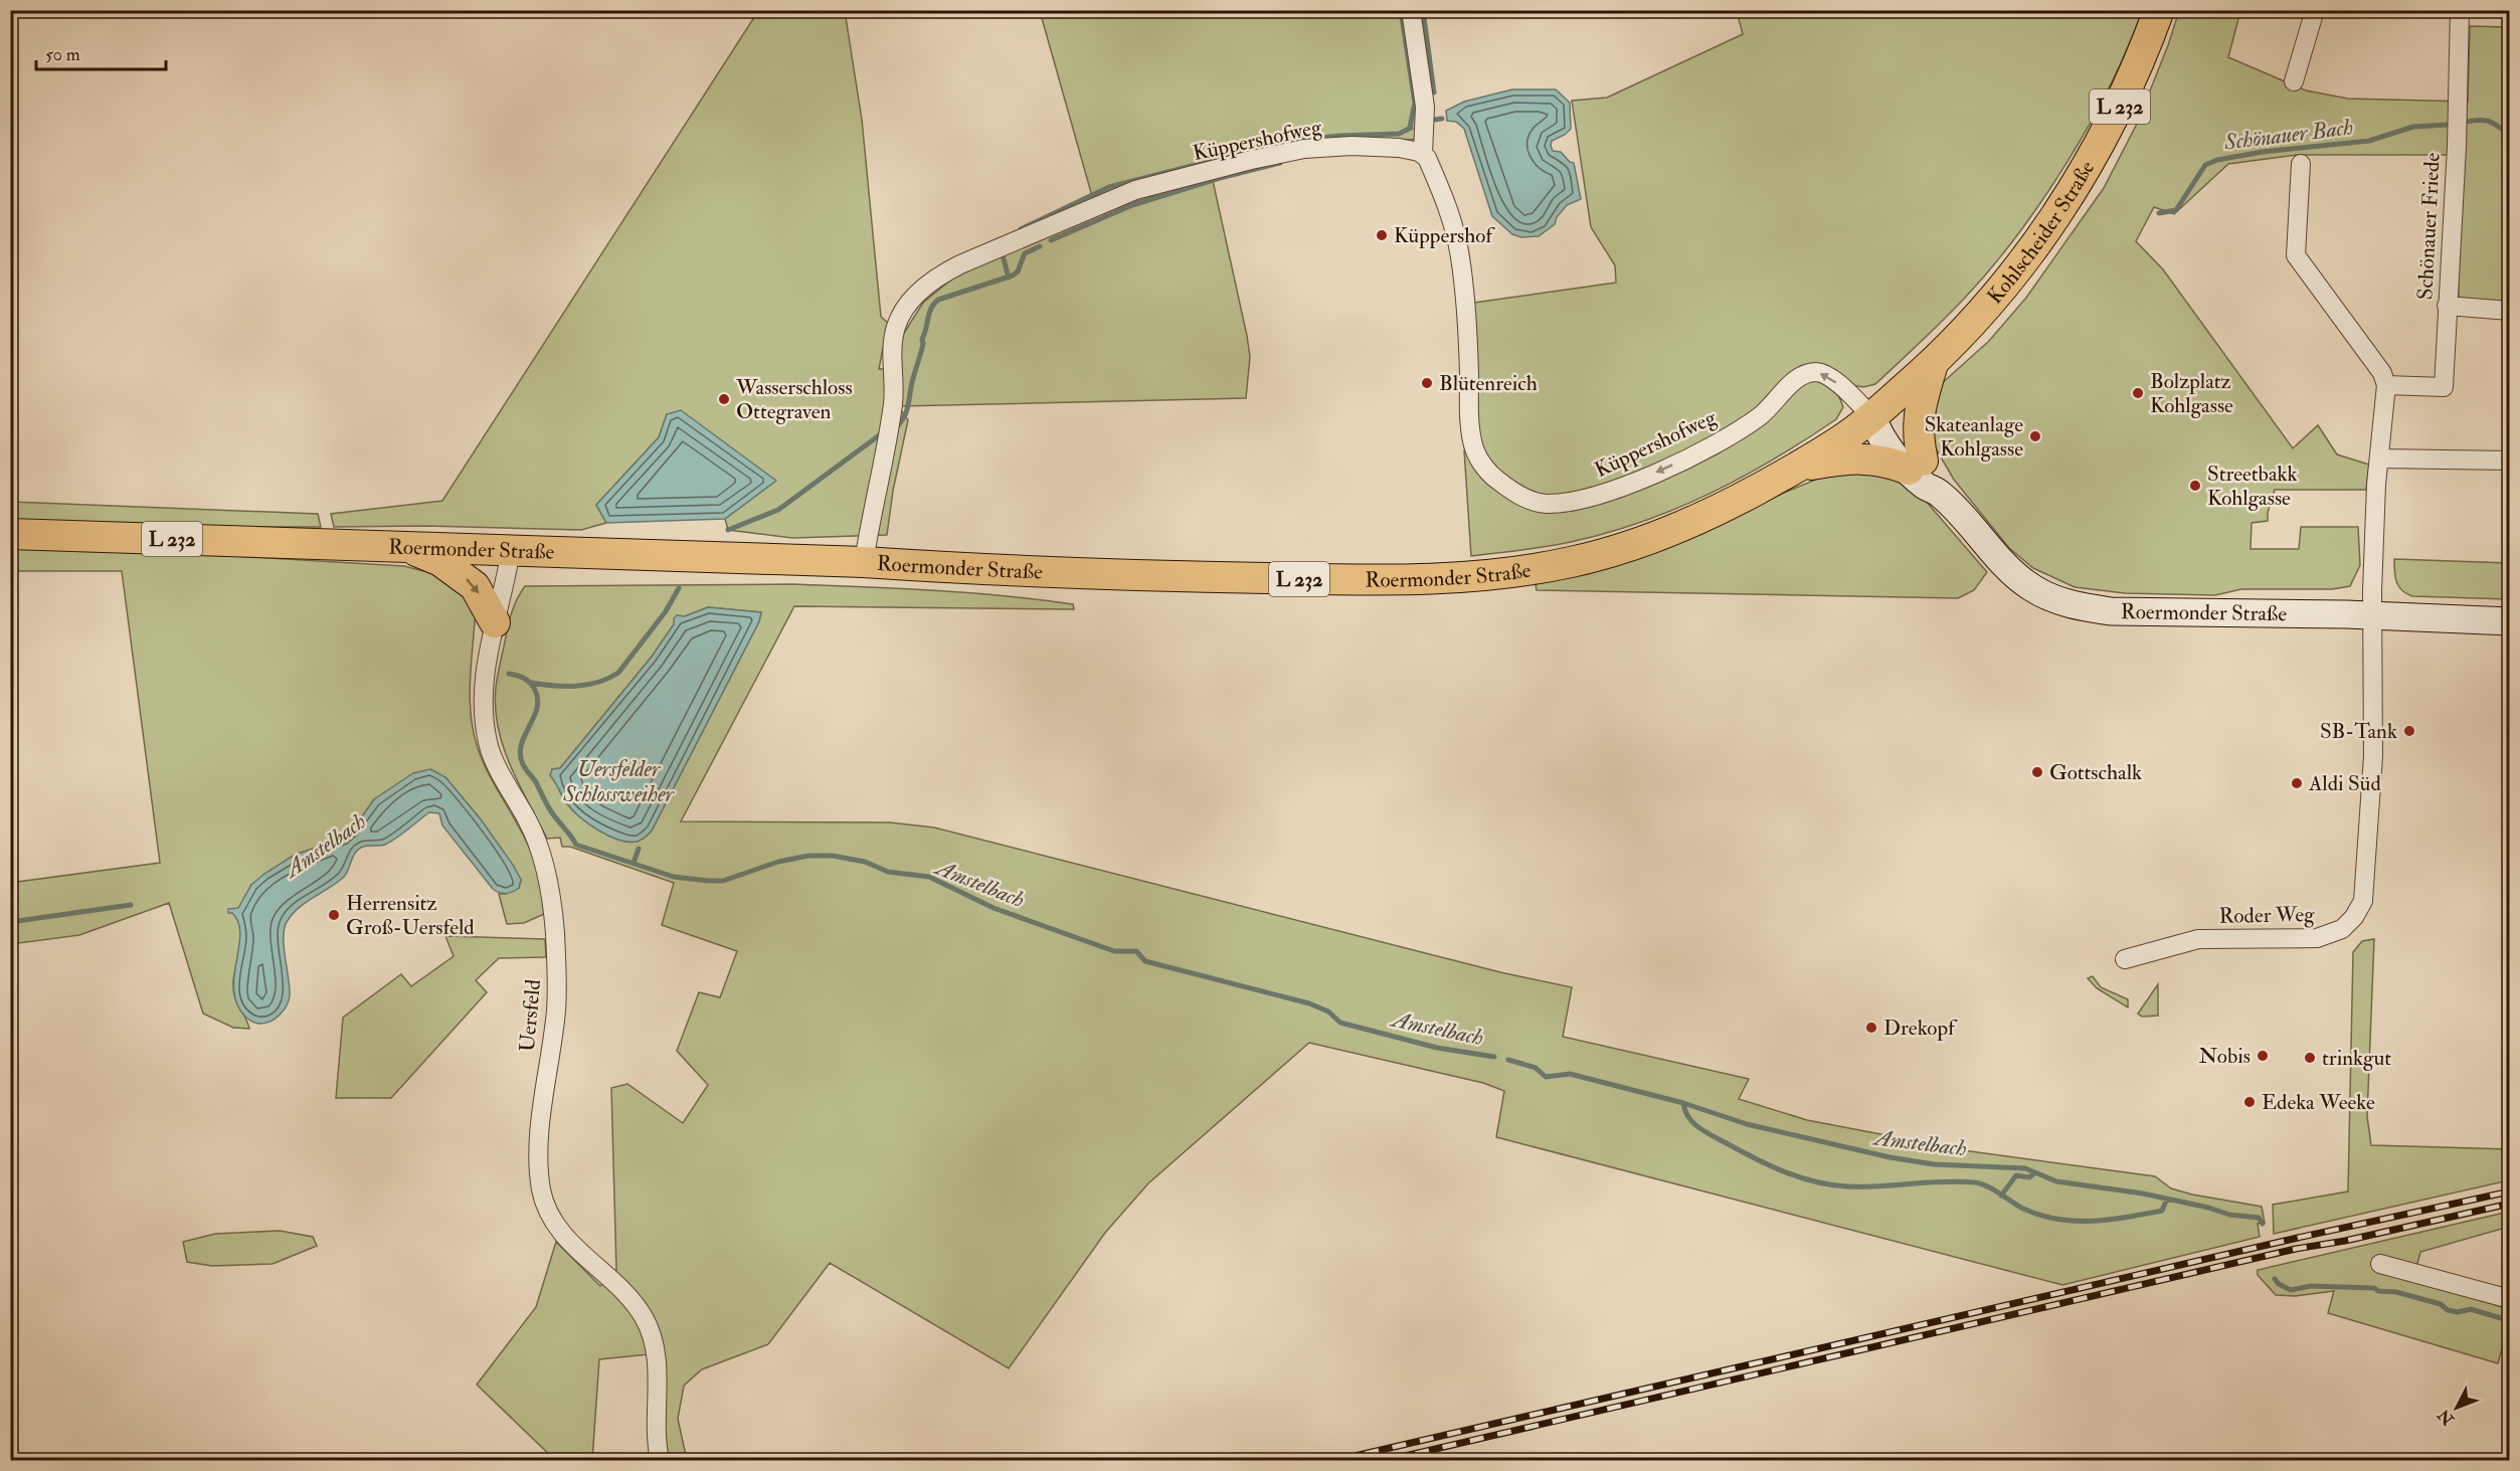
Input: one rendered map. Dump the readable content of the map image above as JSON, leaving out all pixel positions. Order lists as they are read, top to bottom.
{
  "streets": {
    "main road": ["L 232", "Kohlscheider Straße", "Roermonder Straße"],
    "street": [
      "Küppershofweg",
      "Schönauer Friede",
      "Roder Weg",
      "Uersfeld"
    ]
  },
  "crossings": [
    ["Küppershofweg", "Kohlscheider Straße"],
    ["Küppershofweg", "Roermonder Straße"],
    ["Kohlscheider Straße", "Roermonder Straße"],
    ["Roermonder Straße", "Roder Weg"],
    ["Roermonder Straße", "Uersfeld"]
  ],
  "water": ["Schönauer Bach", "Uersfelder Schlossweiher", "Amstelbach"],
  "places": [
    "Küppershof",
    "Blütenreich",
    "Bolzplatz Kohlgasse",
    "Wasserschloss Ottegraven",
    "Skateanlage Kohlgasse",
    "Streetbakk Kohlgasse",
    "SB-Tank",
    "Gottschalk",
    "Aldi Süd",
    "Herrensitz Groß-Uersfeld",
    "Drekopf",
    "Nobis",
    "trinkgut",
    "Edeka Weeke"
  ],
  "scale_bar": "50 m",
  "north": "bottom left"
}
